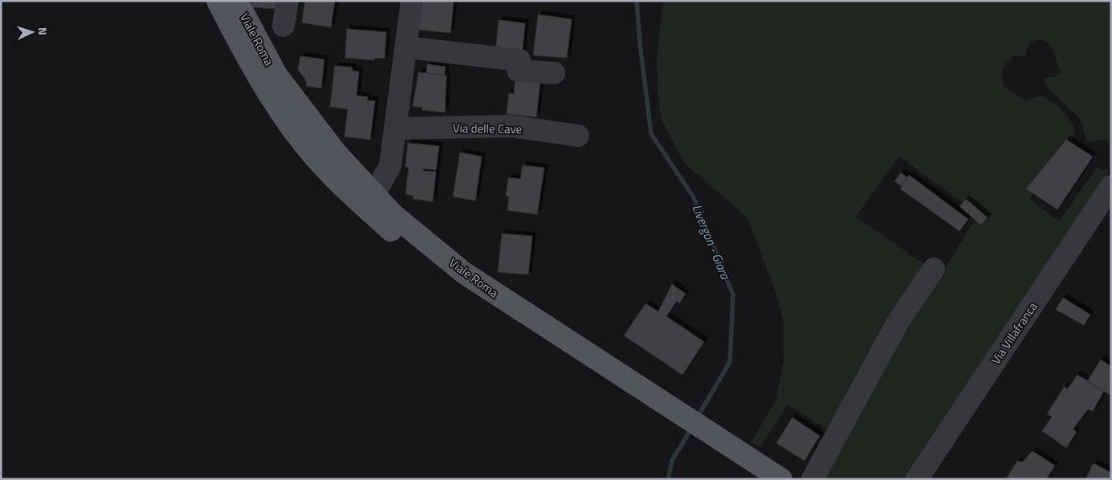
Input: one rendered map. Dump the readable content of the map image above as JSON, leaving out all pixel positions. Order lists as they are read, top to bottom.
{
  "streets": {
    "main road": ["Viale Roma"],
    "street": ["Via delle Cave", "Via Villafranca"]
  },
  "water": ["Livergon - Giara"],
  "north": "right"
}
